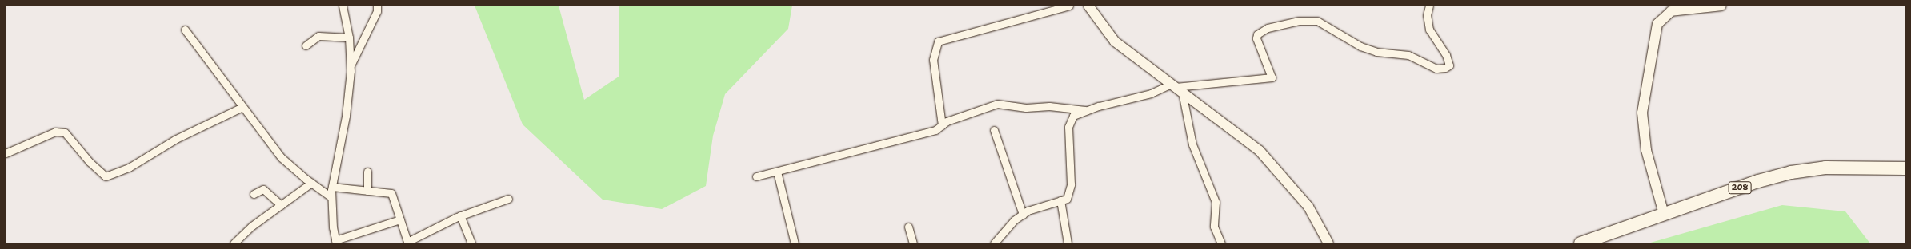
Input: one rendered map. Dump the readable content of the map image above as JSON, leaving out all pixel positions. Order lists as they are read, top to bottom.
{
  "streets": {
    "highway": ["208"]
  }
}
